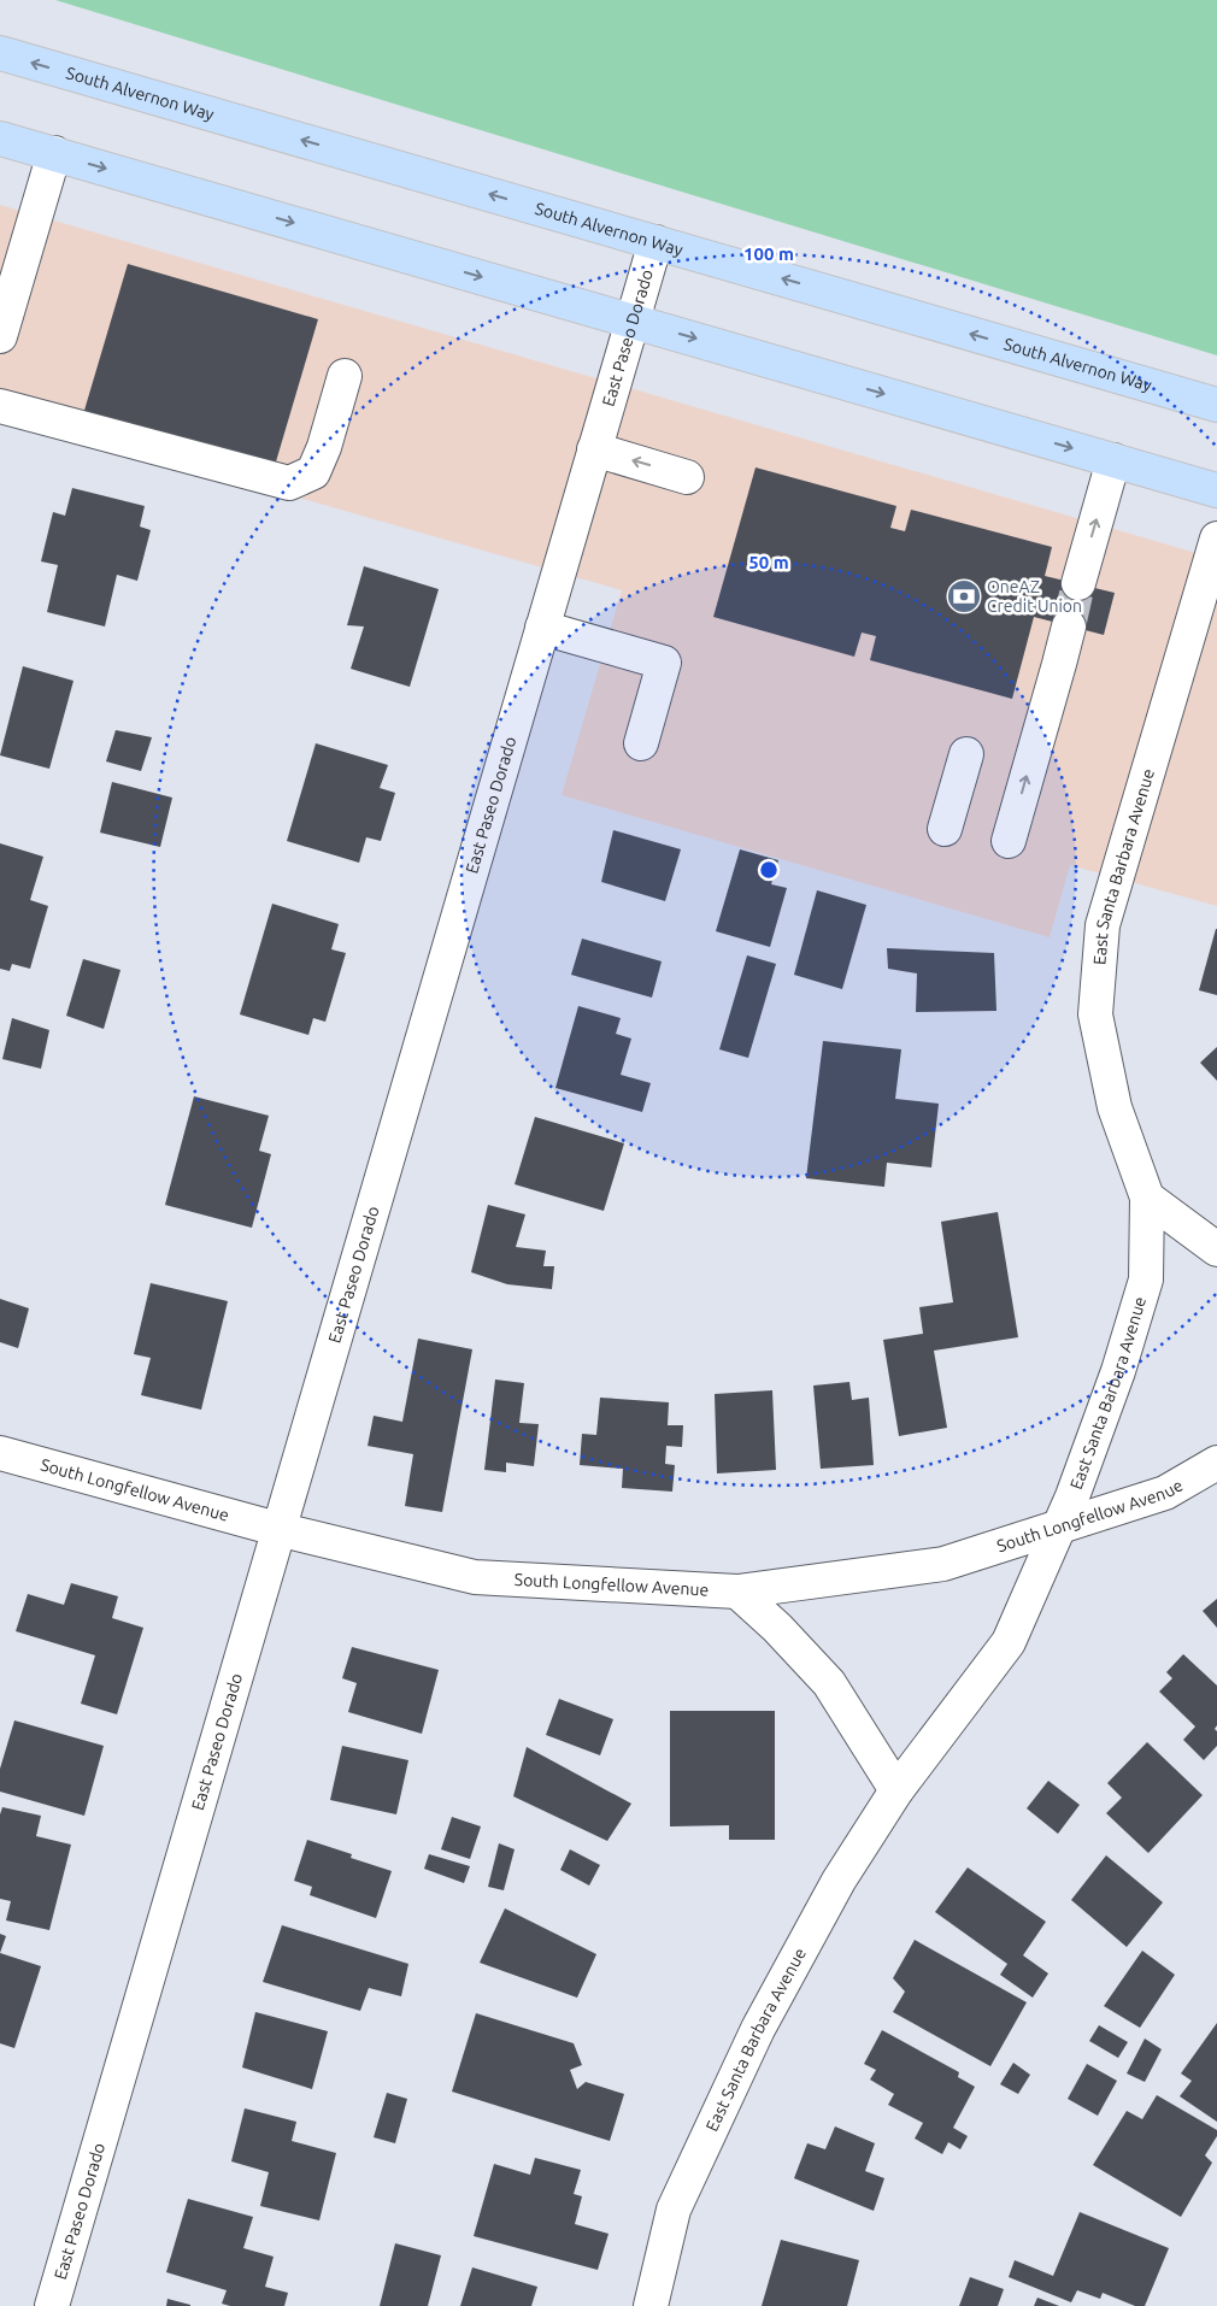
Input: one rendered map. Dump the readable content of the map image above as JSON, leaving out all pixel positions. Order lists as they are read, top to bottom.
{
  "streets": {
    "main road": ["South Alvernon Way"],
    "street": ["East Paseo Dorado", "East Santa Barbara Avenue", "South Longfellow Avenue"]
  },
  "crossings": [
    ["South Alvernon Way", "East Paseo Dorado"],
    ["East Paseo Dorado", "South Longfellow Avenue"],
    ["East Santa Barbara Avenue", "South Longfellow Avenue"]
  ],
  "places": {
    "bank": ["OneAZ Credit Union"]
  },
  "rings": ["100 m", "50 m"]
}
